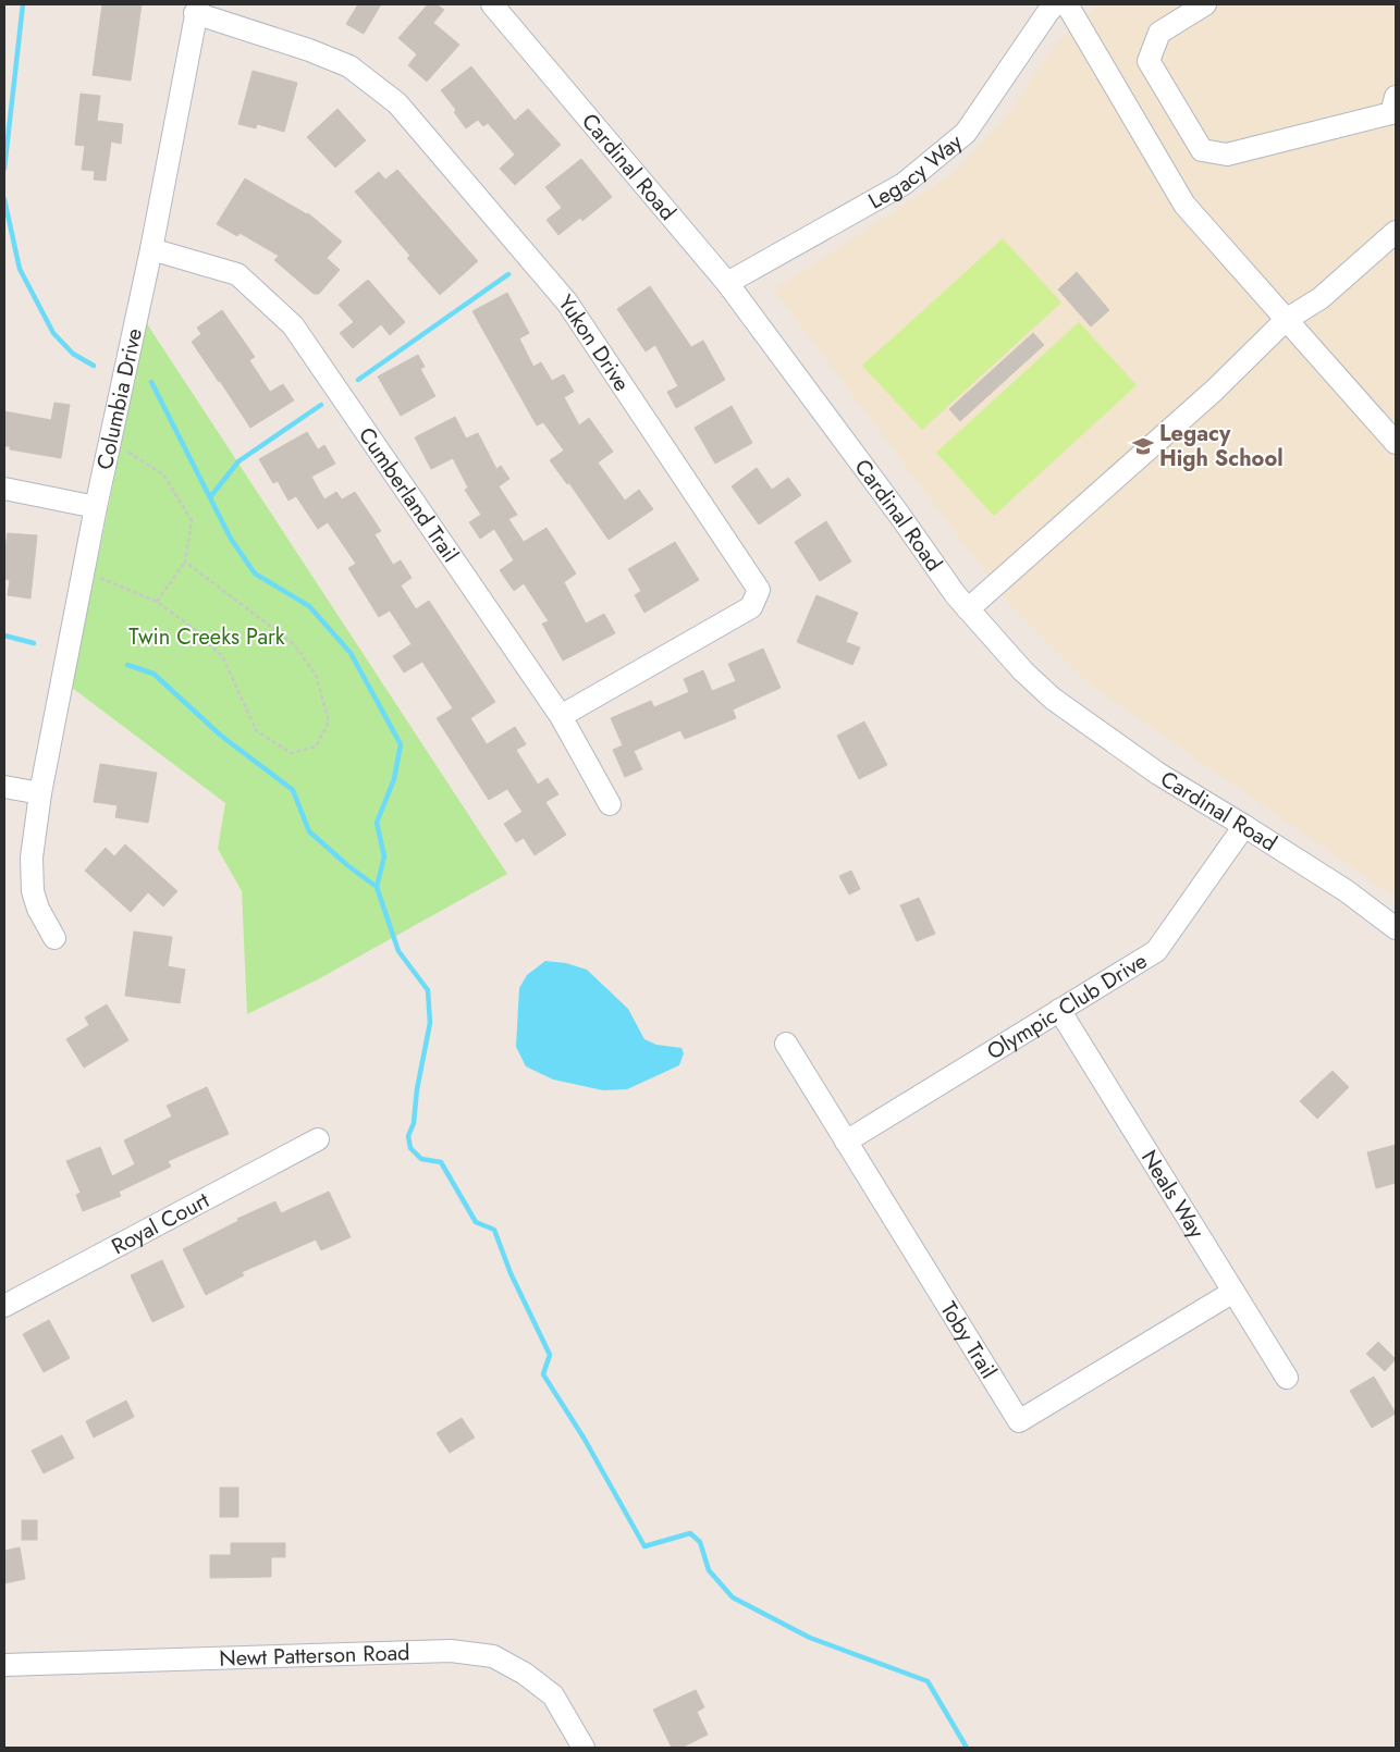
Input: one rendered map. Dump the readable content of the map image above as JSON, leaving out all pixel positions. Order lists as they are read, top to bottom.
{
  "streets": {
    "street": [
      "Cardinal Road",
      "Legacy Way",
      "Yukon Drive",
      "Columbia Drive",
      "Cumberland Trail",
      "Olympic Club Drive",
      "Neals Way",
      "Royal Court",
      "Toby Trail",
      "Newt Patterson Road"
    ]
  },
  "crossings": [
    ["Cardinal Road", "Legacy Way"],
    ["Cardinal Road", "Olympic Club Drive"],
    ["Yukon Drive", "Columbia Drive"],
    ["Yukon Drive", "Cumberland Trail"],
    ["Columbia Drive", "Cumberland Trail"],
    ["Olympic Club Drive", "Neals Way"],
    ["Olympic Club Drive", "Toby Trail"],
    ["Neals Way", "Toby Trail"]
  ],
  "parks": ["Twin Creeks Park"],
  "places": {
    "school or university": ["Legacy High School"]
  }
}
